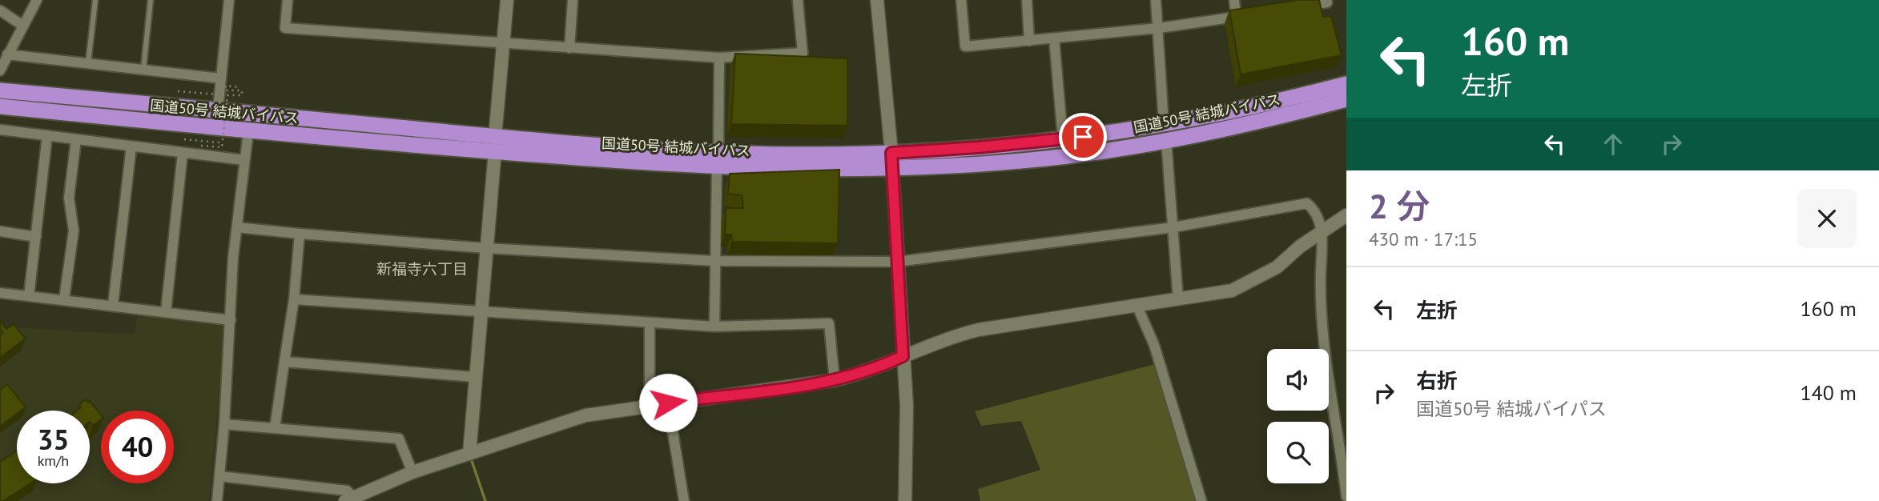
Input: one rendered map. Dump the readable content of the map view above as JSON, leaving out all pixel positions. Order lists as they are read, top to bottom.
{
  "streets": {
    "highway": ["国道50号 結城バイパス"]
  },
  "districts": ["新福寺六丁目"],
  "page": {
    "turn": ["160 m", "左折"],
    "heading": ["2 分", "430 m · 17:15"],
    "list": [
      {
        "name": "左折",
        "value": "160 m"
      },
      {
        "name": "右折",
        "note": "国道50号 結城バイパス",
        "value": "140 m"
      }
    ],
    "speed": "35 km/h",
    "limit": "40"
  }
}
